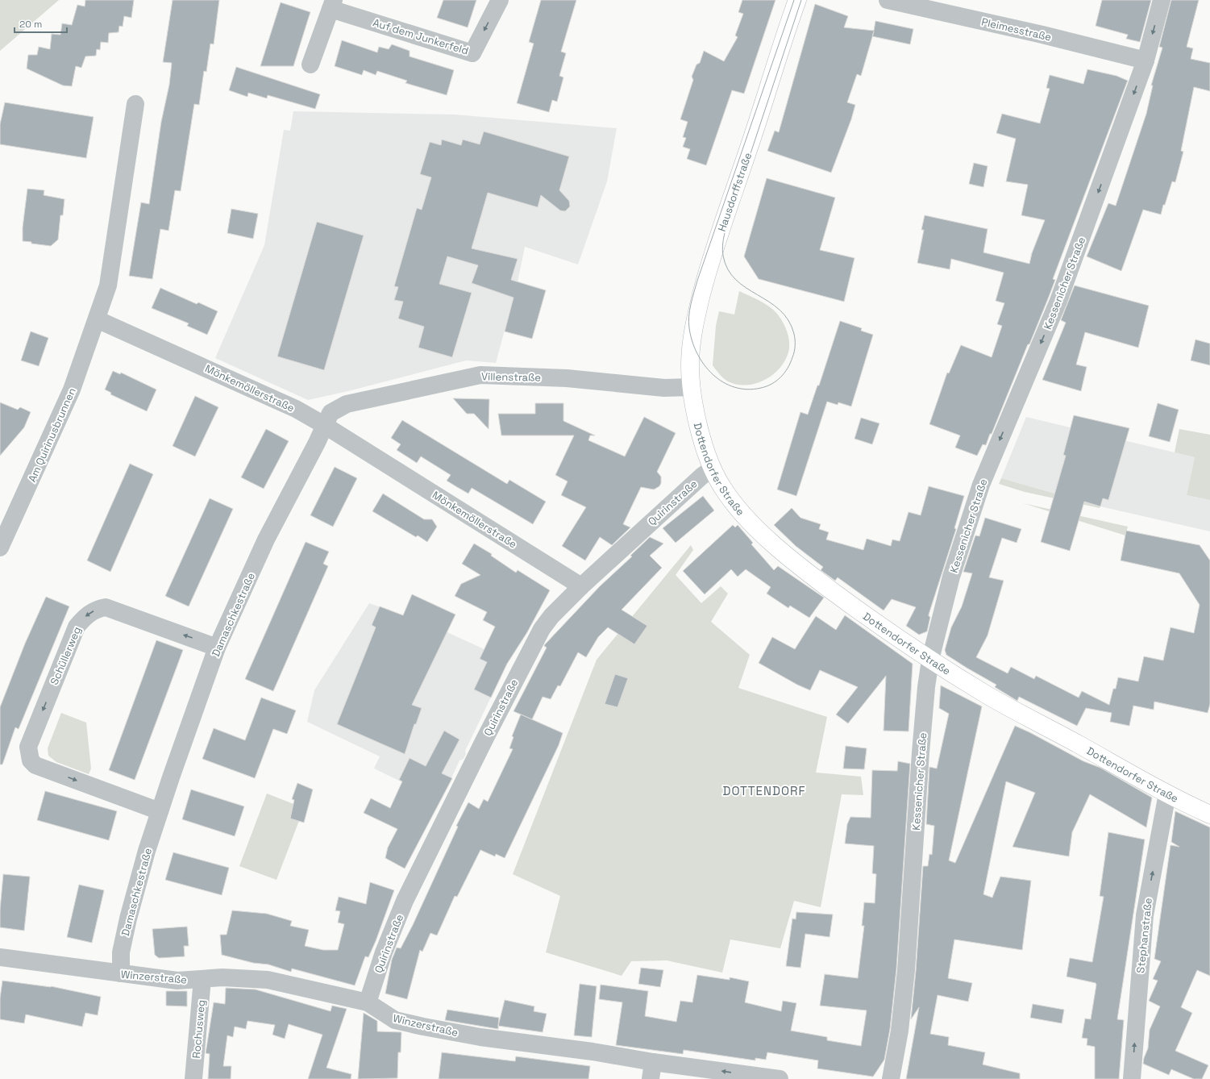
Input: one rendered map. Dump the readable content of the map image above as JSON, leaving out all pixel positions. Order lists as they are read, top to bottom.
{
  "streets": {
    "main road": ["Hausdorffstraße", "Dottendorfer Straße"],
    "street": [
      "Pleimesstraße",
      "Auf dem Junkerfeld",
      "Kessenicher Straße",
      "Villenstraße",
      "Mönkemöllerstraße",
      "Am Quirinusbrunnen",
      "Quirinstraße",
      "Damaschkestraße",
      "Schüllerweg",
      "Stephanstraße",
      "Winzerstraße",
      "Rochusweg"
    ]
  },
  "crossings": [
    ["Pleimesstraße", "Kessenicher Straße"],
    ["Hausdorffstraße", "Villenstraße"],
    ["Hausdorffstraße", "Dottendorfer Straße"],
    ["Kessenicher Straße", "Dottendorfer Straße"],
    ["Villenstraße", "Mönkemöllerstraße"],
    ["Villenstraße", "Dottendorfer Straße"],
    ["Villenstraße", "Damaschkestraße"],
    ["Mönkemöllerstraße", "Am Quirinusbrunnen"],
    ["Mönkemöllerstraße", "Quirinstraße"],
    ["Mönkemöllerstraße", "Damaschkestraße"],
    ["Dottendorfer Straße", "Quirinstraße"],
    ["Dottendorfer Straße", "Stephanstraße"],
    ["Quirinstraße", "Winzerstraße"],
    ["Damaschkestraße", "Schüllerweg"],
    ["Damaschkestraße", "Winzerstraße"],
    ["Winzerstraße", "Rochusweg"]
  ],
  "one_way": ["Auf dem Junkerfeld", "Kessenicher Straße", "Stephanstraße"],
  "districts": ["DOTTENDORF"],
  "scale_bar": "20 m"
}
